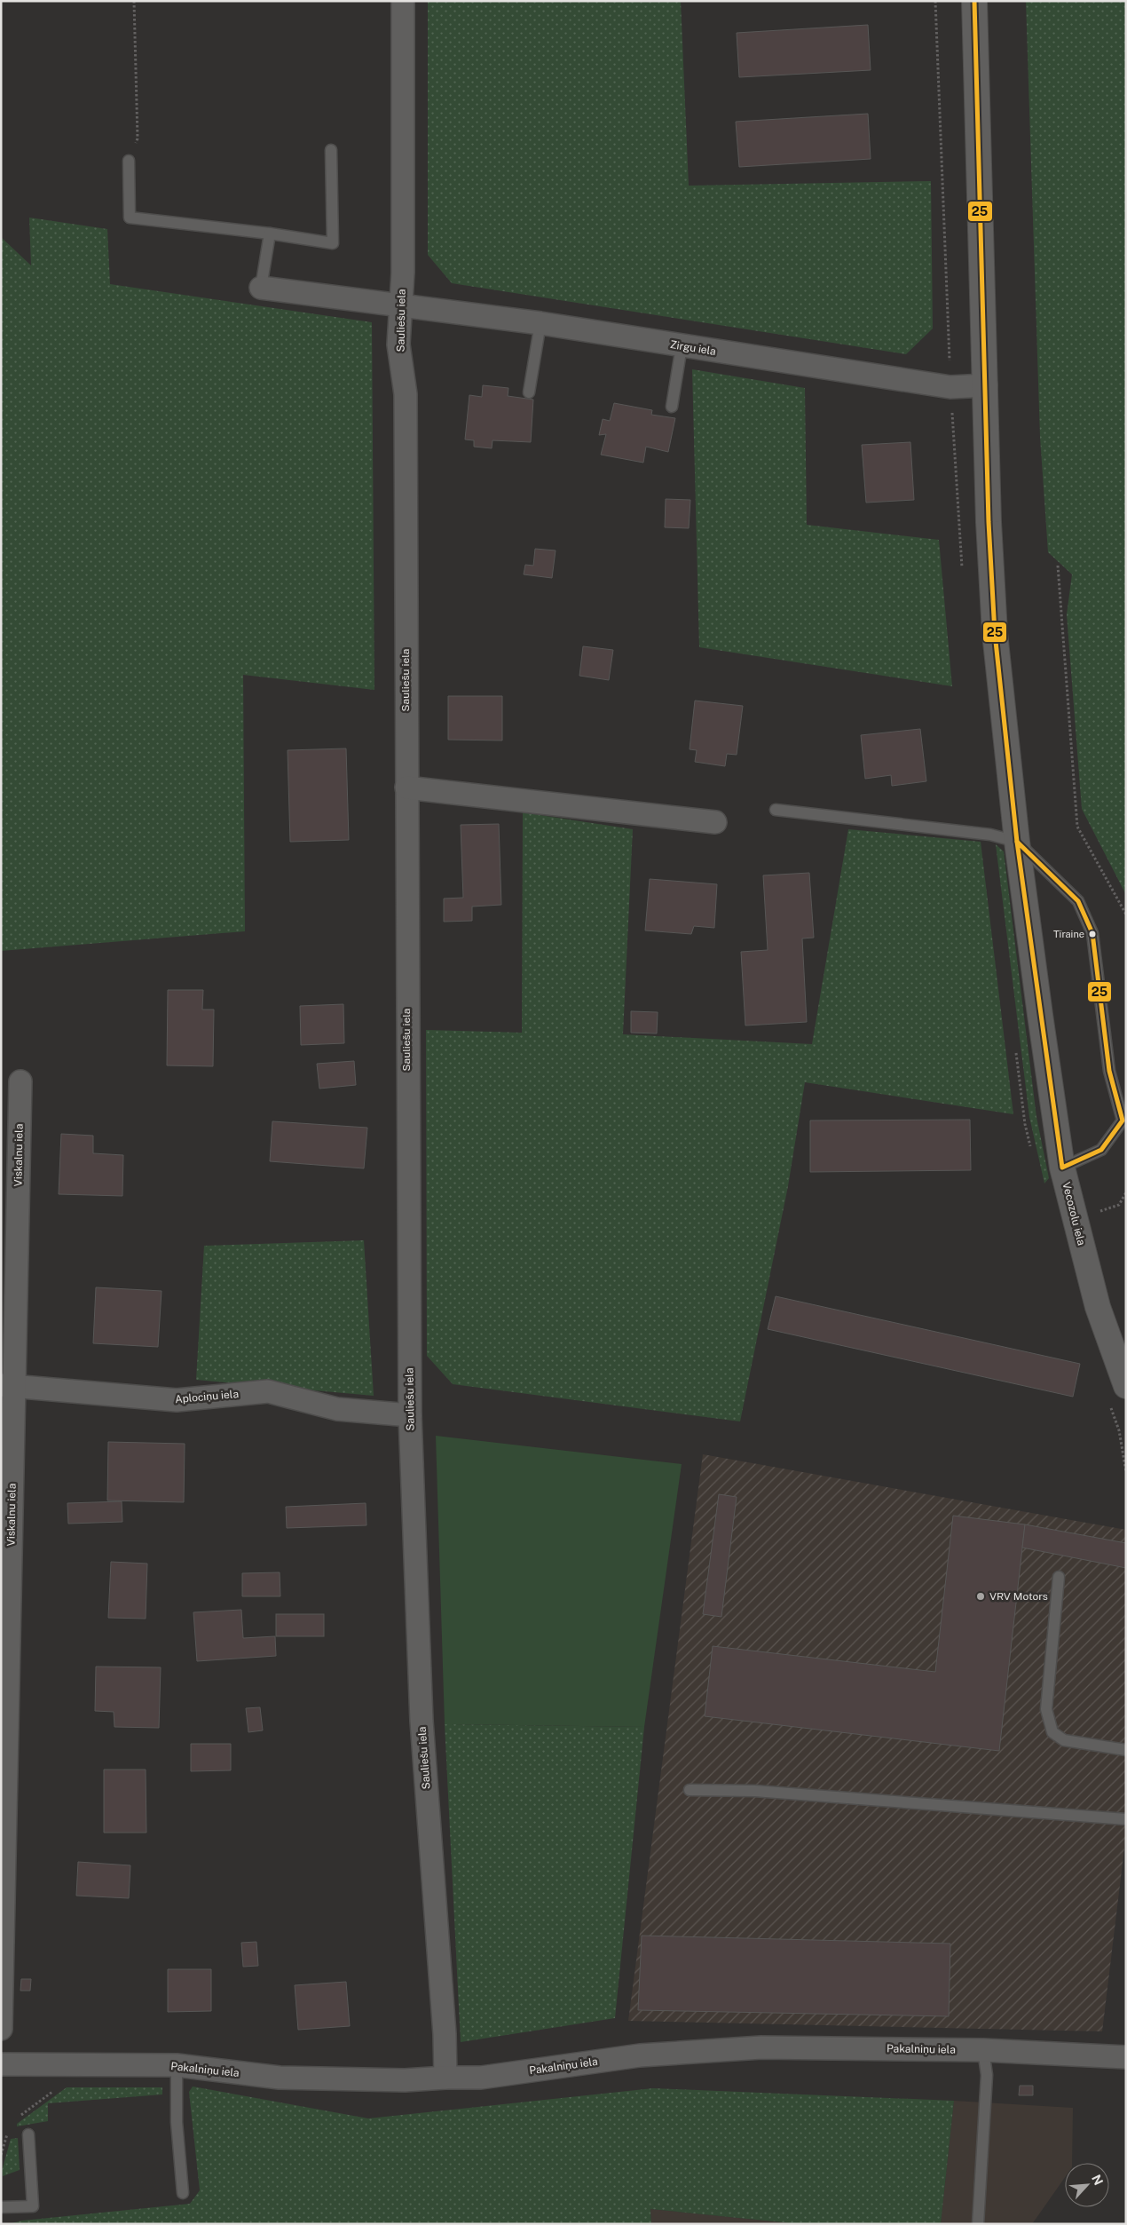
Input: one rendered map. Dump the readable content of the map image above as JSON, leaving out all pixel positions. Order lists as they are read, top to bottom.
{
  "streets": {
    "street": [
      "Sauliešu iela",
      "Zirgu iela",
      "Viskalnu iela",
      "Vecozolu iela",
      "Aplociņu iela",
      "Pakalniņu iela"
    ]
  },
  "crossings": [
    ["Sauliešu iela", "Zirgu iela"],
    ["Sauliešu iela", "Aplociņu iela"],
    ["Sauliešu iela", "Pakalniņu iela"],
    ["Zirgu iela", "Vecozolu iela"],
    ["Viskalnu iela", "Aplociņu iela"]
  ],
  "places": ["Tīraine", "VRV Motors"],
  "lines": ["transit line 25"],
  "north": "top right"
}
